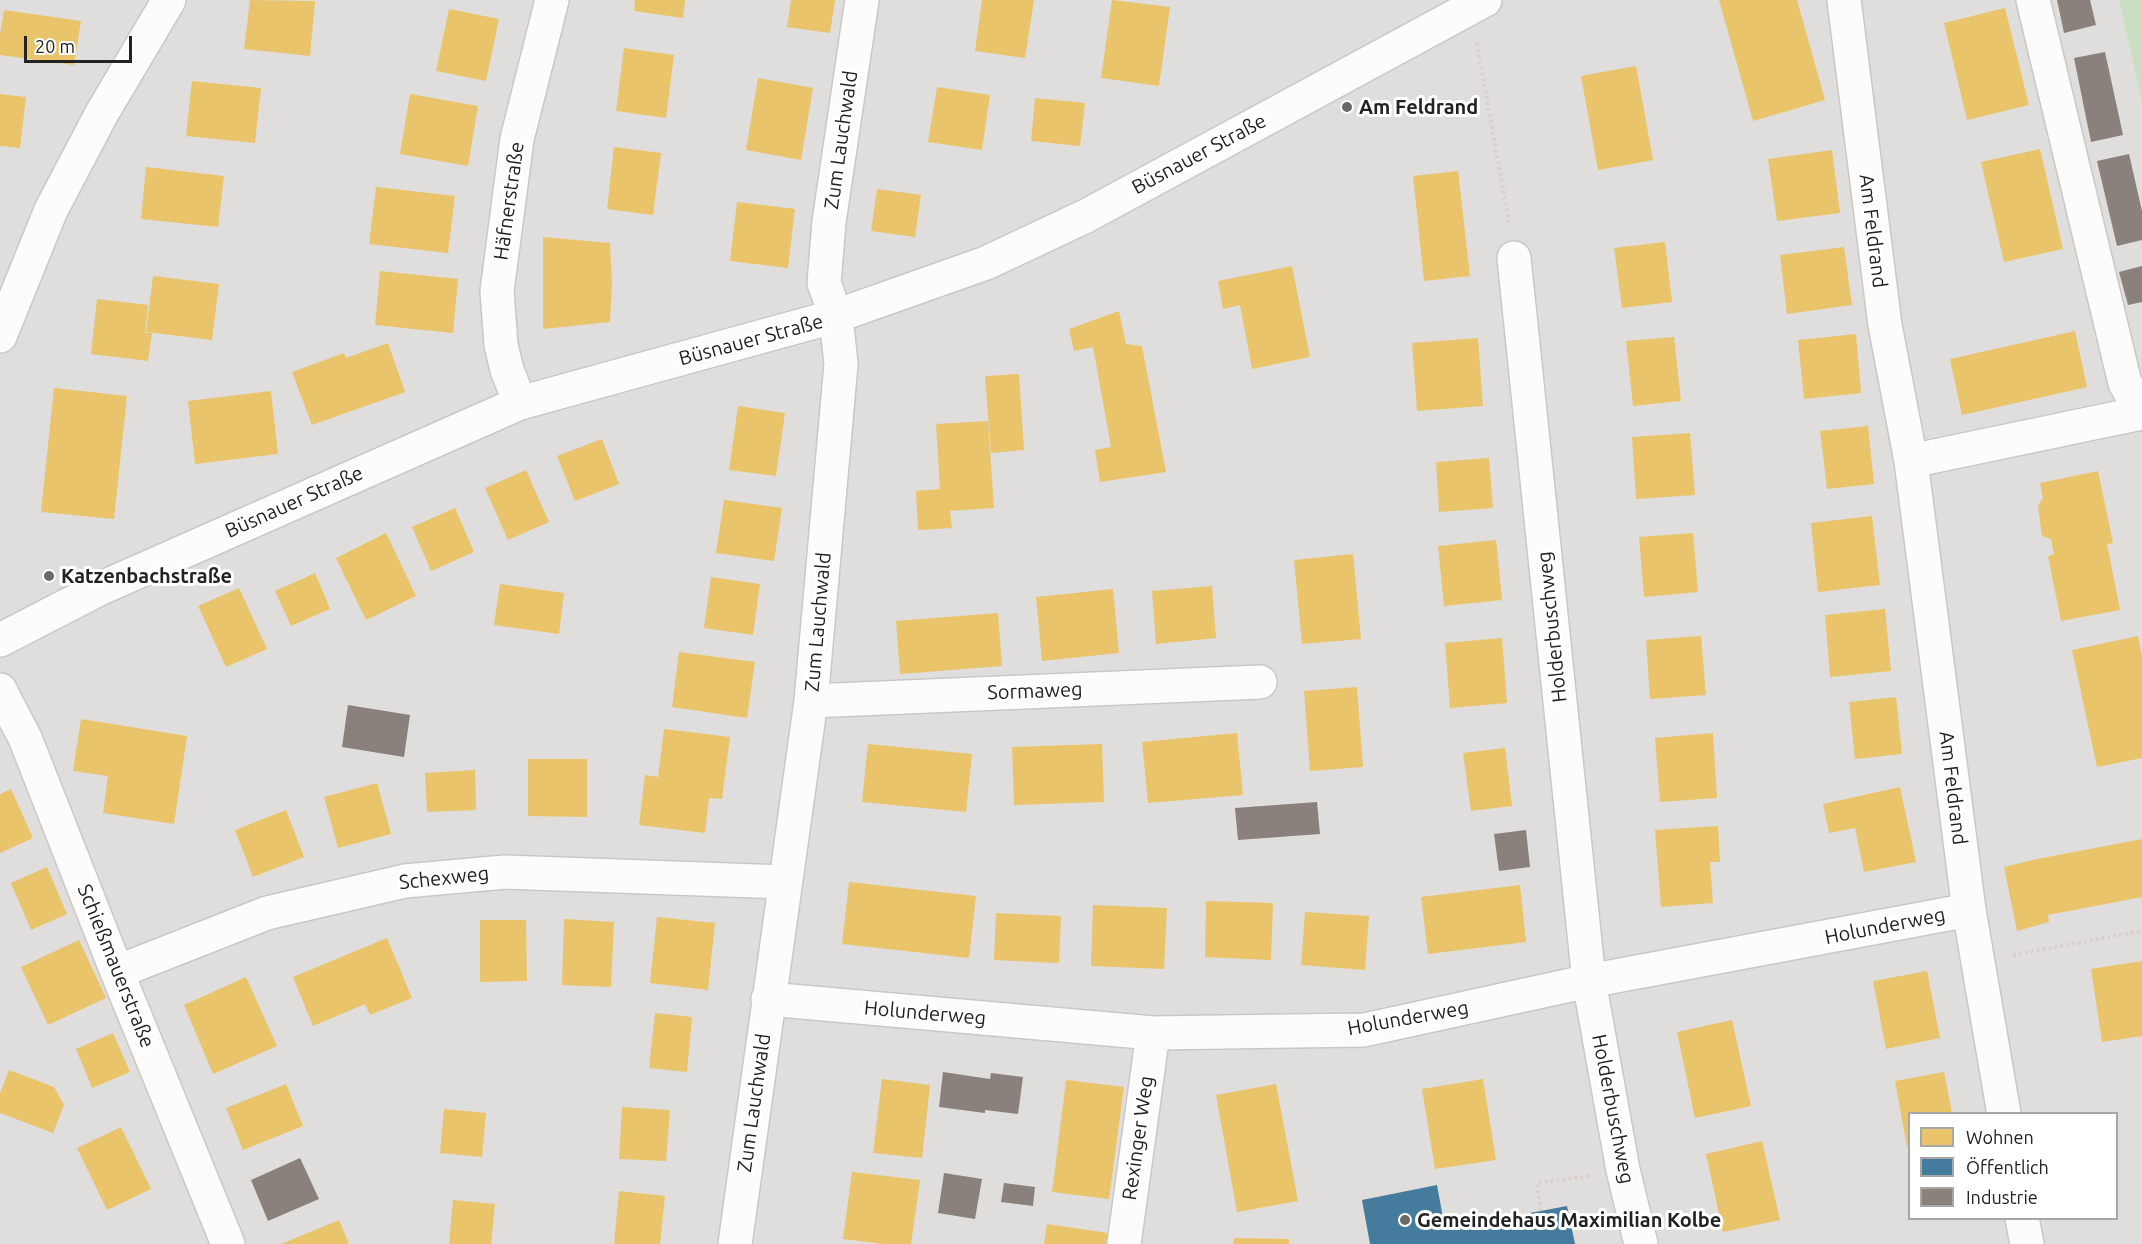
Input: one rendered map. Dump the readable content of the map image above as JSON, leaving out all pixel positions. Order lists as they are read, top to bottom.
{
  "streets": {
    "street": [
      "Zum Lauchwald",
      "Büsnauer Straße",
      "Häfnerstraße",
      "Am Feldrand",
      "Holderbuschweg",
      "Sormaweg",
      "Schexweg",
      "Holunderweg",
      "Schießmauerstraße",
      "Rexinger Weg"
    ]
  },
  "crossings": [
    ["Zum Lauchwald", "Büsnauer Straße"],
    ["Zum Lauchwald", "Sormaweg"],
    ["Zum Lauchwald", "Schexweg"],
    ["Zum Lauchwald", "Holunderweg"],
    ["Büsnauer Straße", "Häfnerstraße"],
    ["Am Feldrand", "Holunderweg"],
    ["Holderbuschweg", "Holunderweg"],
    ["Schexweg", "Schießmauerstraße"],
    ["Holunderweg", "Rexinger Weg"]
  ],
  "places": ["Am Feldrand", "Katzenbachstraße", "Gemeindehaus Maximilian Kolbe"],
  "legend": ["Wohnen", "Öffentlich", "Industrie"],
  "scale_bar": "20 m"
}
